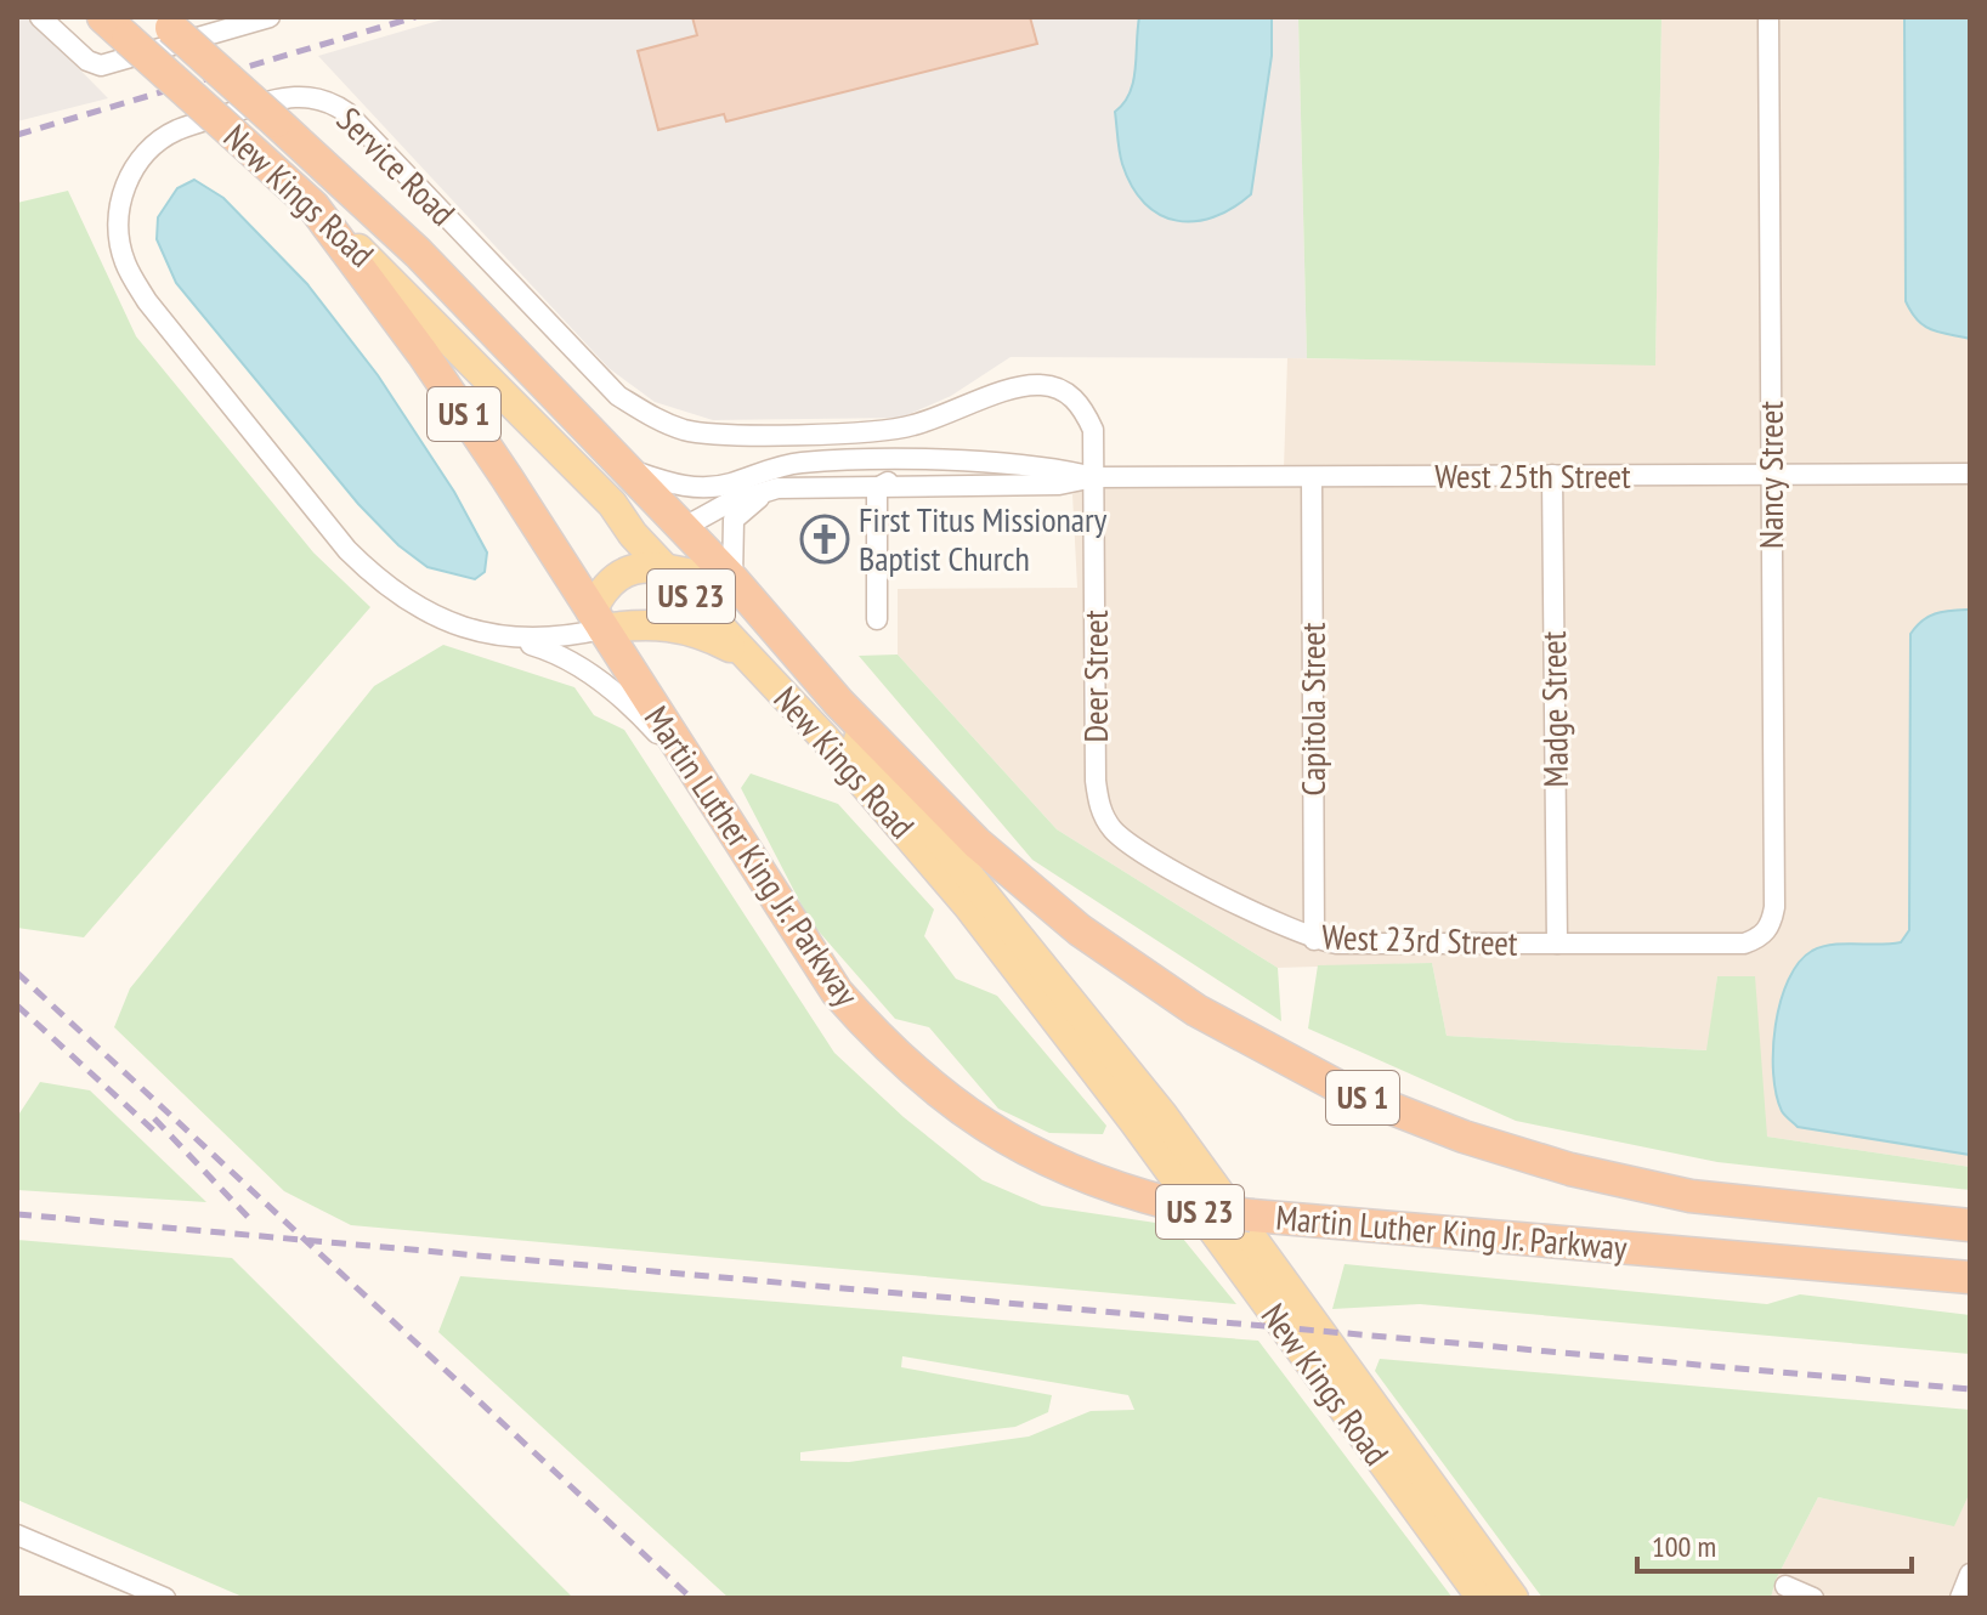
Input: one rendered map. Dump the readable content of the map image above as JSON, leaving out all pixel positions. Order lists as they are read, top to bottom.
{
  "streets": {
    "highway": ["New Kings Road", "US 1", "Martin Luther King Jr. Parkway"],
    "main road": ["US 23"],
    "street": [
      "Service Road",
      "Nancy Street",
      "West 25th Street",
      "Deer Street",
      "Capitola Street",
      "Madge Street",
      "West 23rd Street"
    ]
  },
  "crossings": [
    ["Service Road", "West 25th Street"],
    ["Service Road", "Deer Street"],
    ["Service Road", "Martin Luther King Jr. Parkway"],
    ["New Kings Road", "West 25th Street"],
    ["New Kings Road", "Martin Luther King Jr. Parkway"],
    ["Nancy Street", "West 25th Street"],
    ["Nancy Street", "West 23rd Street"],
    ["West 25th Street", "Deer Street"],
    ["West 25th Street", "Capitola Street"],
    ["West 25th Street", "Madge Street"],
    ["Deer Street", "West 23rd Street"],
    ["Capitola Street", "West 23rd Street"],
    ["Madge Street", "West 23rd Street"]
  ],
  "places": {
    "church": ["First Titus Missionary Baptist Church"]
  },
  "scale_bar": "100 m"
}
